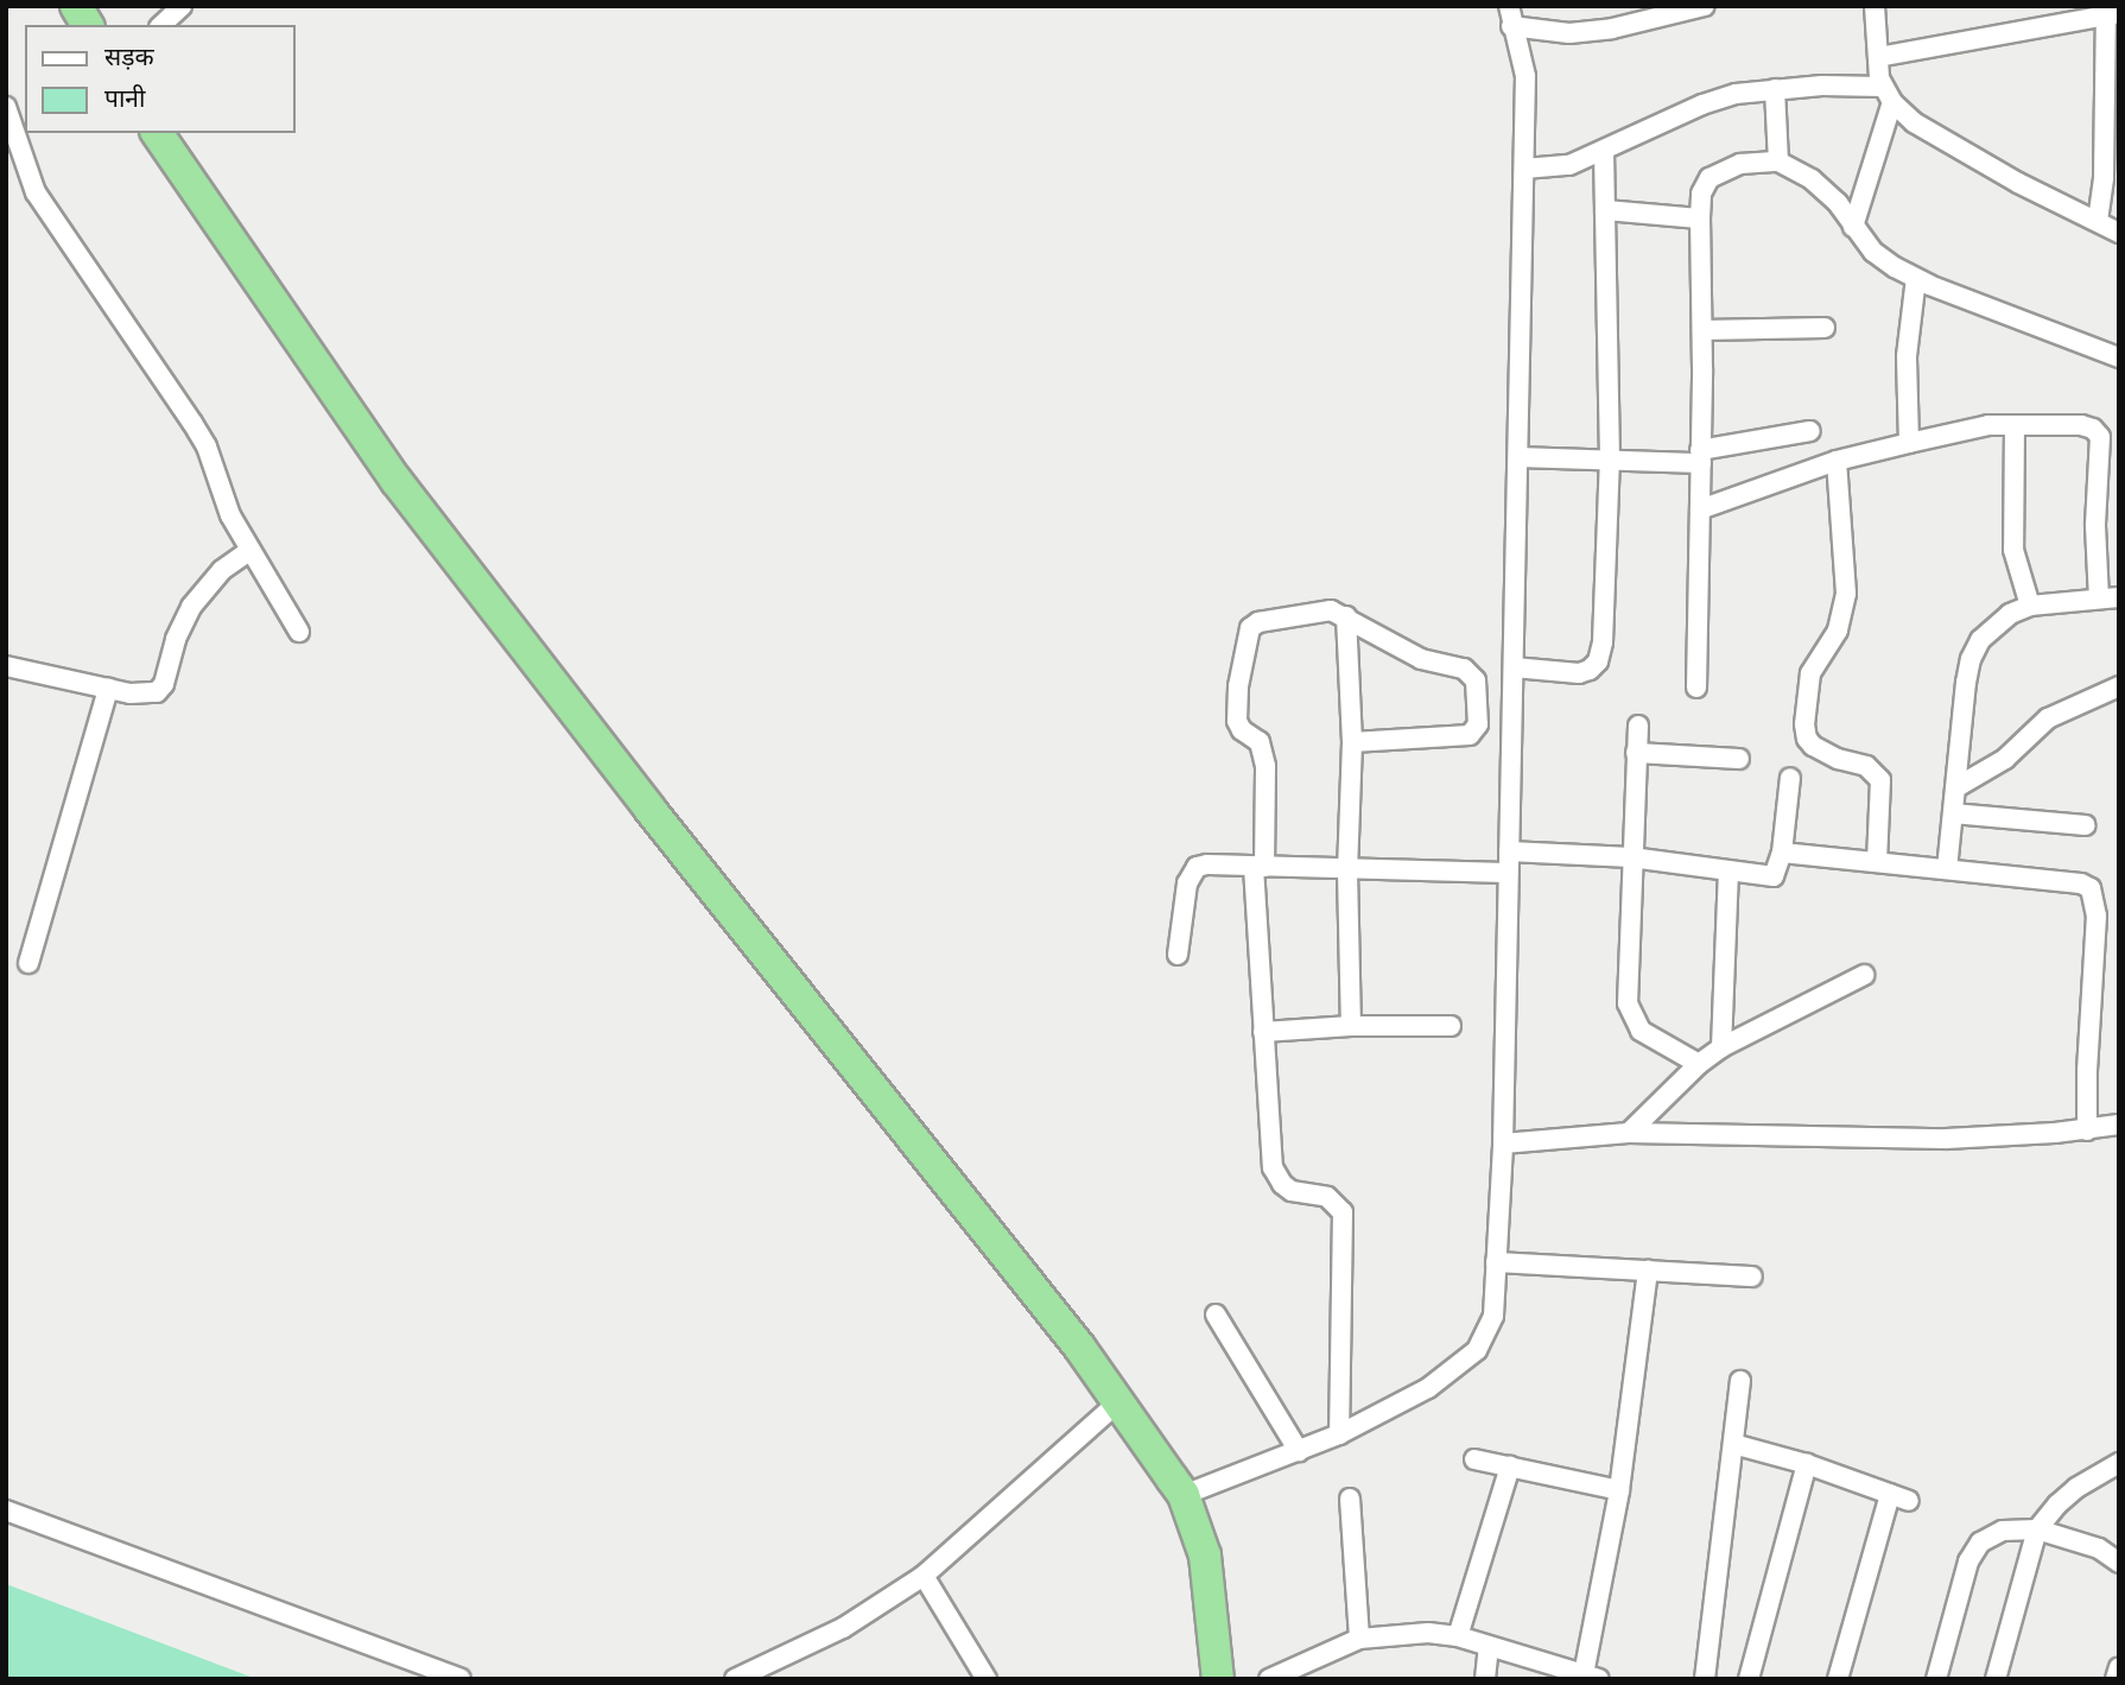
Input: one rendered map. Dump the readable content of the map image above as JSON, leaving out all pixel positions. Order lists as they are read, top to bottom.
{
  "legend": ["सड़क", "पानी"]
}
